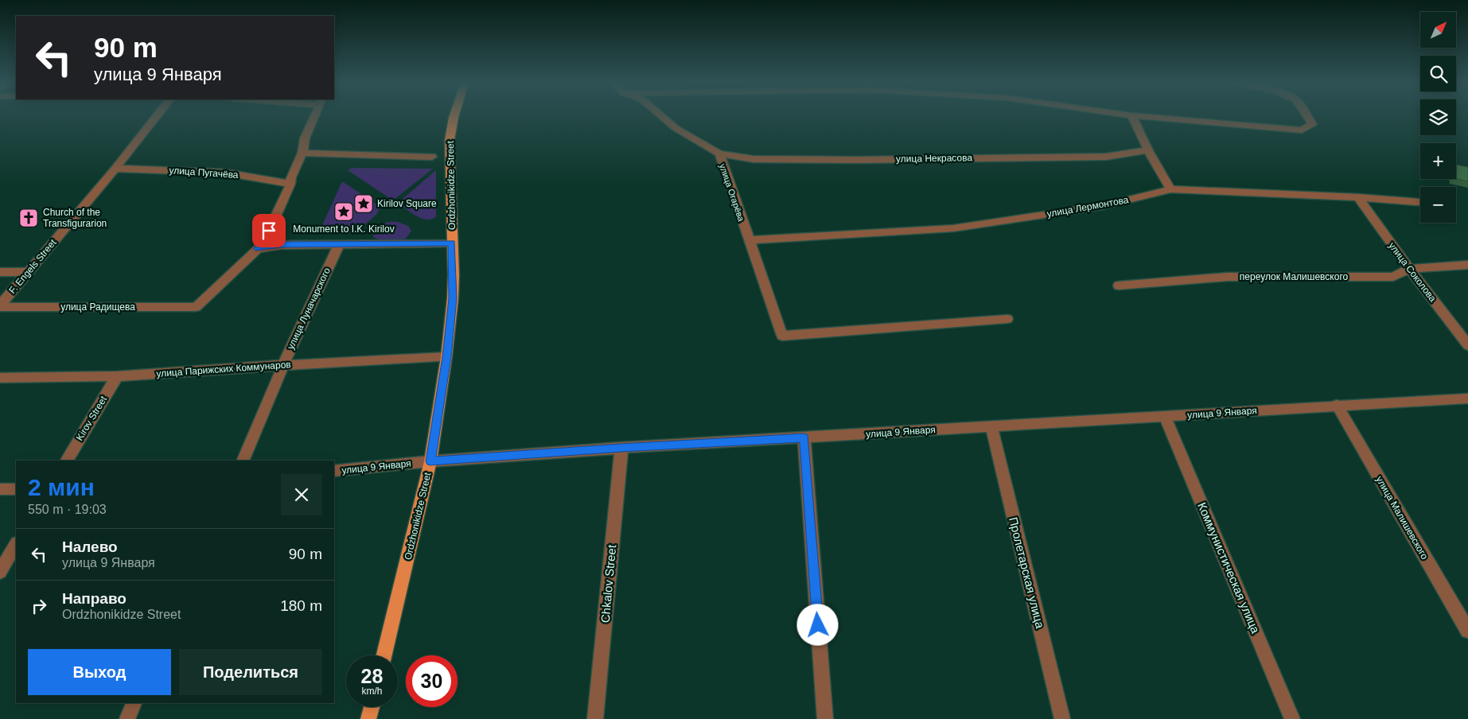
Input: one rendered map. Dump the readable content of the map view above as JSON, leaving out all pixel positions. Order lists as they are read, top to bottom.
{
  "streets": {
    "main road": ["Ordzhonikidze Street"],
    "street": [
      "улица Некрасова",
      "улица Пугачёва",
      "улица Огарёва",
      "улица Лермонтова",
      "F. Engels Street",
      "улица Соколова",
      "переулок Малишевского",
      "улица Радищева",
      "улица Луначарского",
      "улица Парижских Коммунаров",
      "улица 9 Января",
      "Kirov Street",
      "улица Малишевского",
      "Коммунистическая улица",
      "Пролетарская улица",
      "Chkalov Street"
    ]
  },
  "crossings": [
    ["улица Некрасова", "улица Огарёва"],
    ["улица Пугачёва", "F. Engels Street"],
    ["Ordzhonikidze Street", "улица Парижских Коммунаров"],
    ["Ordzhonikidze Street", "улица 9 Января"],
    ["улица Огарёва", "улица Лермонтова"],
    ["улица Лермонтова", "улица Соколова"],
    ["F. Engels Street", "улица Радищева"],
    ["улица Соколова", "переулок Малишевского"],
    ["улица Луначарского", "улица Парижских Коммунаров"],
    ["улица Парижских Коммунаров", "Kirov Street"],
    ["улица 9 Января", "улица Малишевского"],
    ["улица 9 Января", "Коммунистическая улица"],
    ["улица 9 Января", "Пролетарская улица"],
    ["улица 9 Января", "Chkalov Street"]
  ],
  "places": {
    "place": ["Kirilov Square", "Monument to I.K. Kirilov"],
    "church": ["Church of the Transfigurarion"]
  },
  "north": "top right",
  "page": {
    "map_buttons": ["+", "−"],
    "turn": ["90 m", "улица 9 Января"],
    "heading": ["2 мин", "550 m · 19:03"],
    "list": [
      {
        "name": "Налево",
        "note": "улица 9 Января",
        "value": "90 m"
      },
      {
        "name": "Направо",
        "note": "Ordzhonikidze Street",
        "value": "180 m"
      }
    ],
    "buttons": ["Выход", "Поделиться"],
    "speed": "28 km/h",
    "limit": "30"
  }
}
